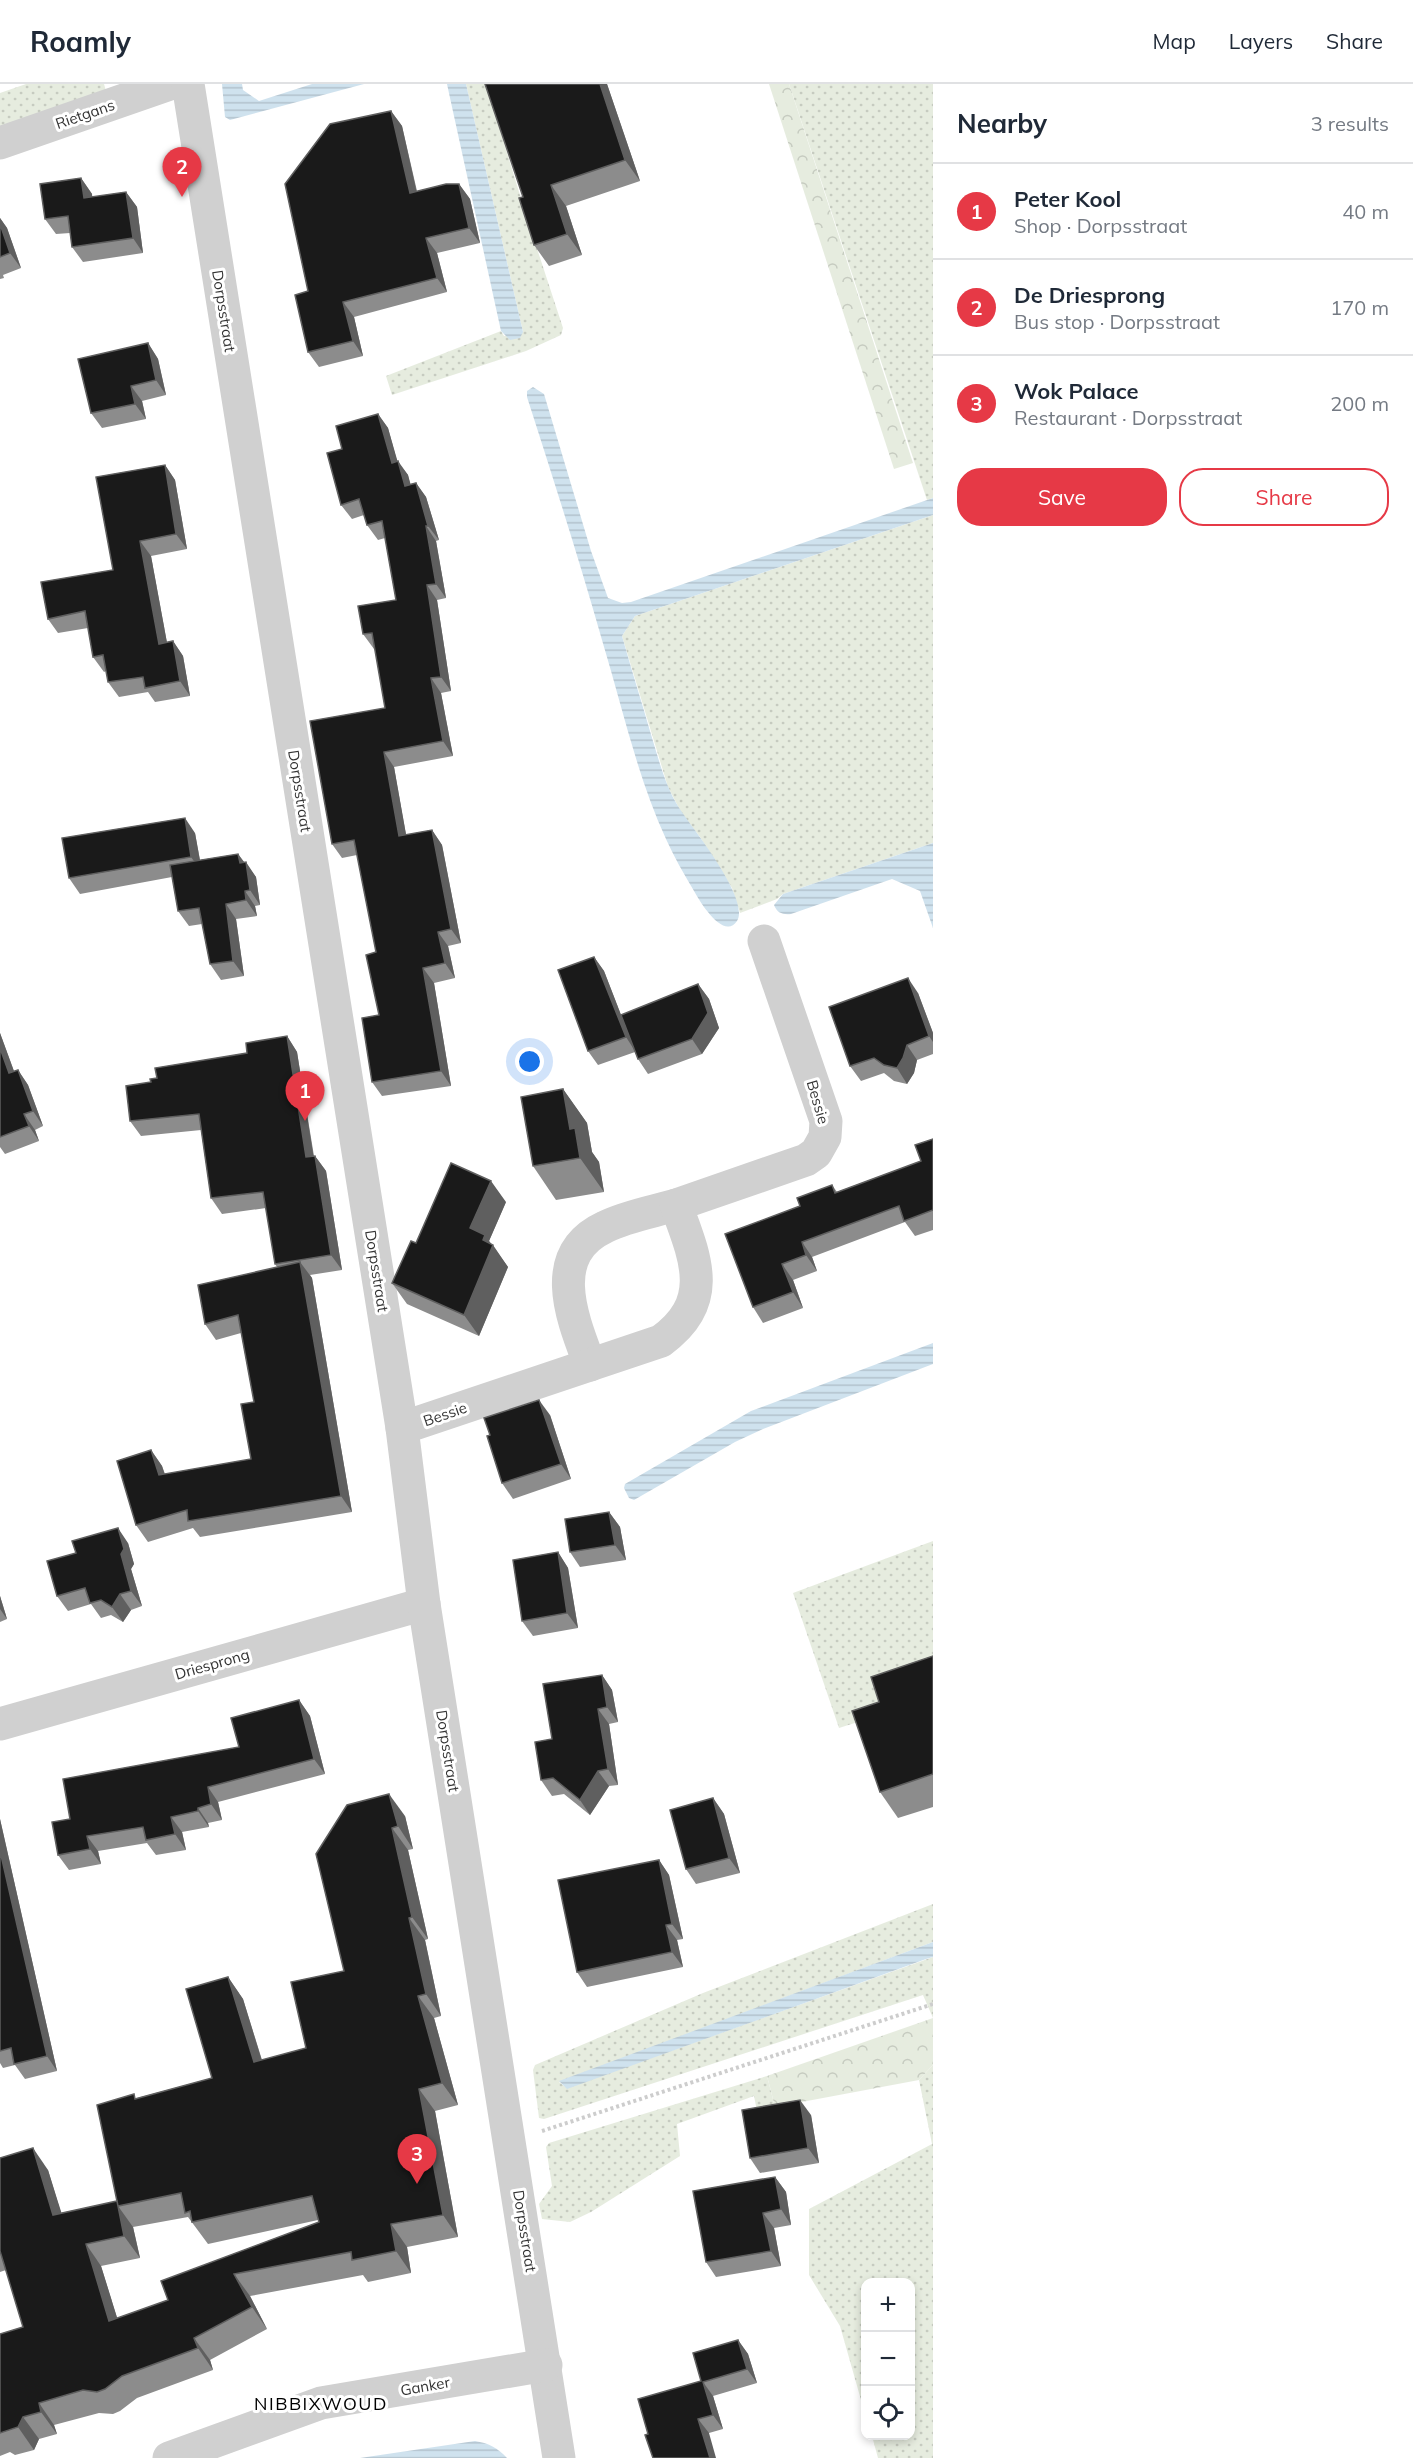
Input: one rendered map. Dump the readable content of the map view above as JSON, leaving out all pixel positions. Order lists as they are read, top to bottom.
{
  "streets": {
    "street": [
      "Rietgans",
      "Dorpsstraat",
      "Bessie",
      "Driesprong",
      "Ganker"
    ]
  },
  "crossings": [
    ["Dorpsstraat", "Bessie"],
    ["Dorpsstraat", "Driesprong"],
    ["Dorpsstraat", "Ganker"]
  ],
  "districts": ["NIBBIXWOUD"],
  "page": {
    "header": "Roamly",
    "nav": ["Map", "Layers", "Share"],
    "heading": ["Nearby", "3 results"],
    "pins": ["2", "1", "3"],
    "list": [
      {
        "mark": "1",
        "name": "Peter Kool",
        "note": "Shop · Dorpsstraat",
        "value": "40 m"
      },
      {
        "mark": "2",
        "name": "De Driesprong",
        "note": "Bus stop · Dorpsstraat",
        "value": "170 m"
      },
      {
        "mark": "3",
        "name": "Wok Palace",
        "note": "Restaurant · Dorpsstraat",
        "value": "200 m"
      }
    ],
    "buttons": ["Save", "Share"],
    "map_buttons": ["+", "−"]
  }
}
